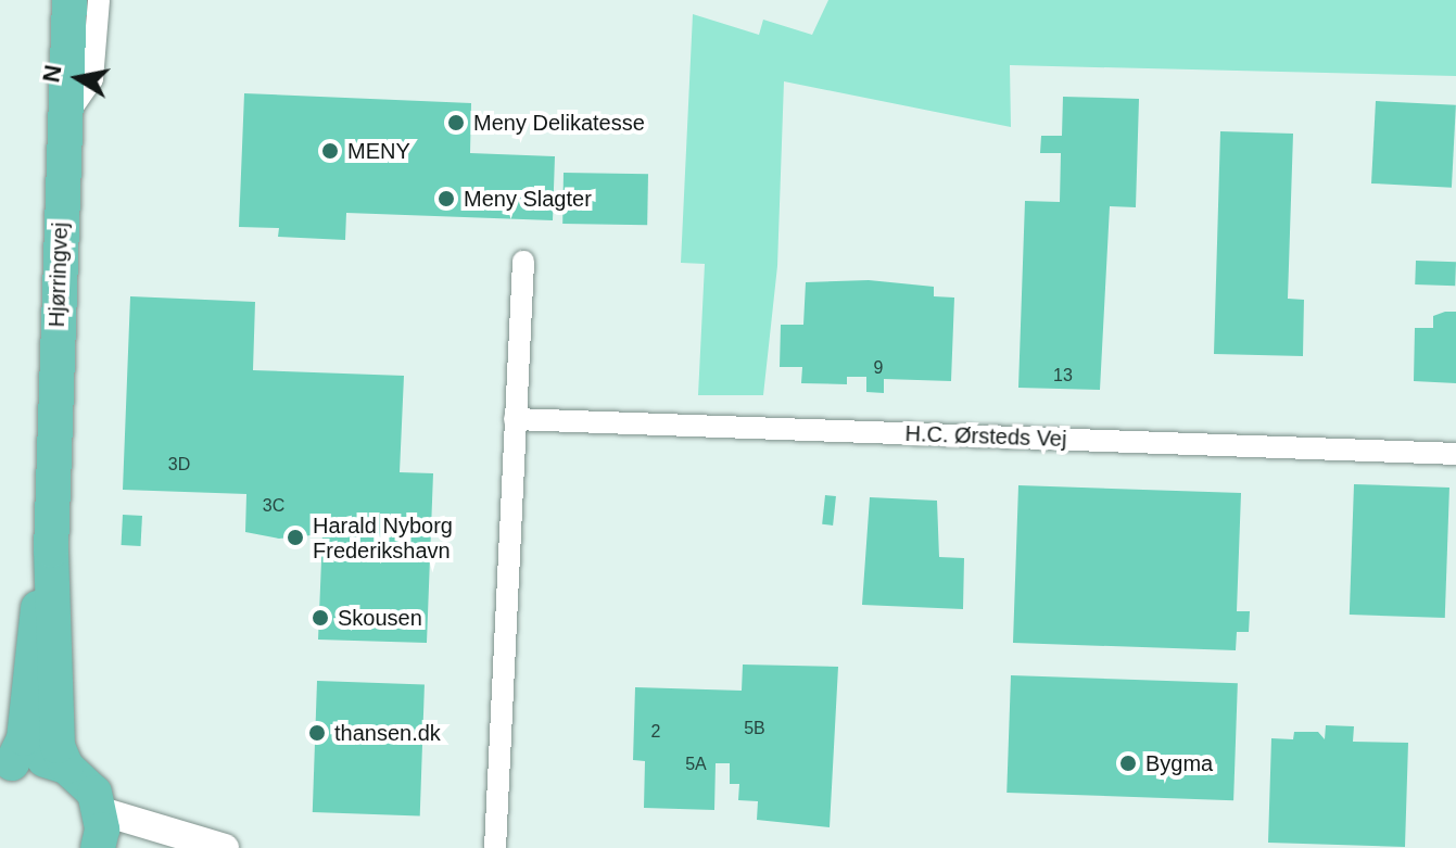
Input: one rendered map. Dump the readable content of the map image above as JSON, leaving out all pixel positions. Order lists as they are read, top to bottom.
{
  "streets": {
    "main road": ["Hjørringvej"],
    "street": ["H.C. Ørsteds Vej"]
  },
  "places": [
    "Meny Delikatesse",
    "MENY",
    "Meny Slagter",
    "Harald Nyborg Frederikshavn",
    "Skousen",
    "thansen.dk",
    "Bygma"
  ],
  "house_numbers": [
    "9",
    "13",
    "3D",
    "3C",
    "5B",
    "2",
    "5A"
  ],
  "north": "left"
}
